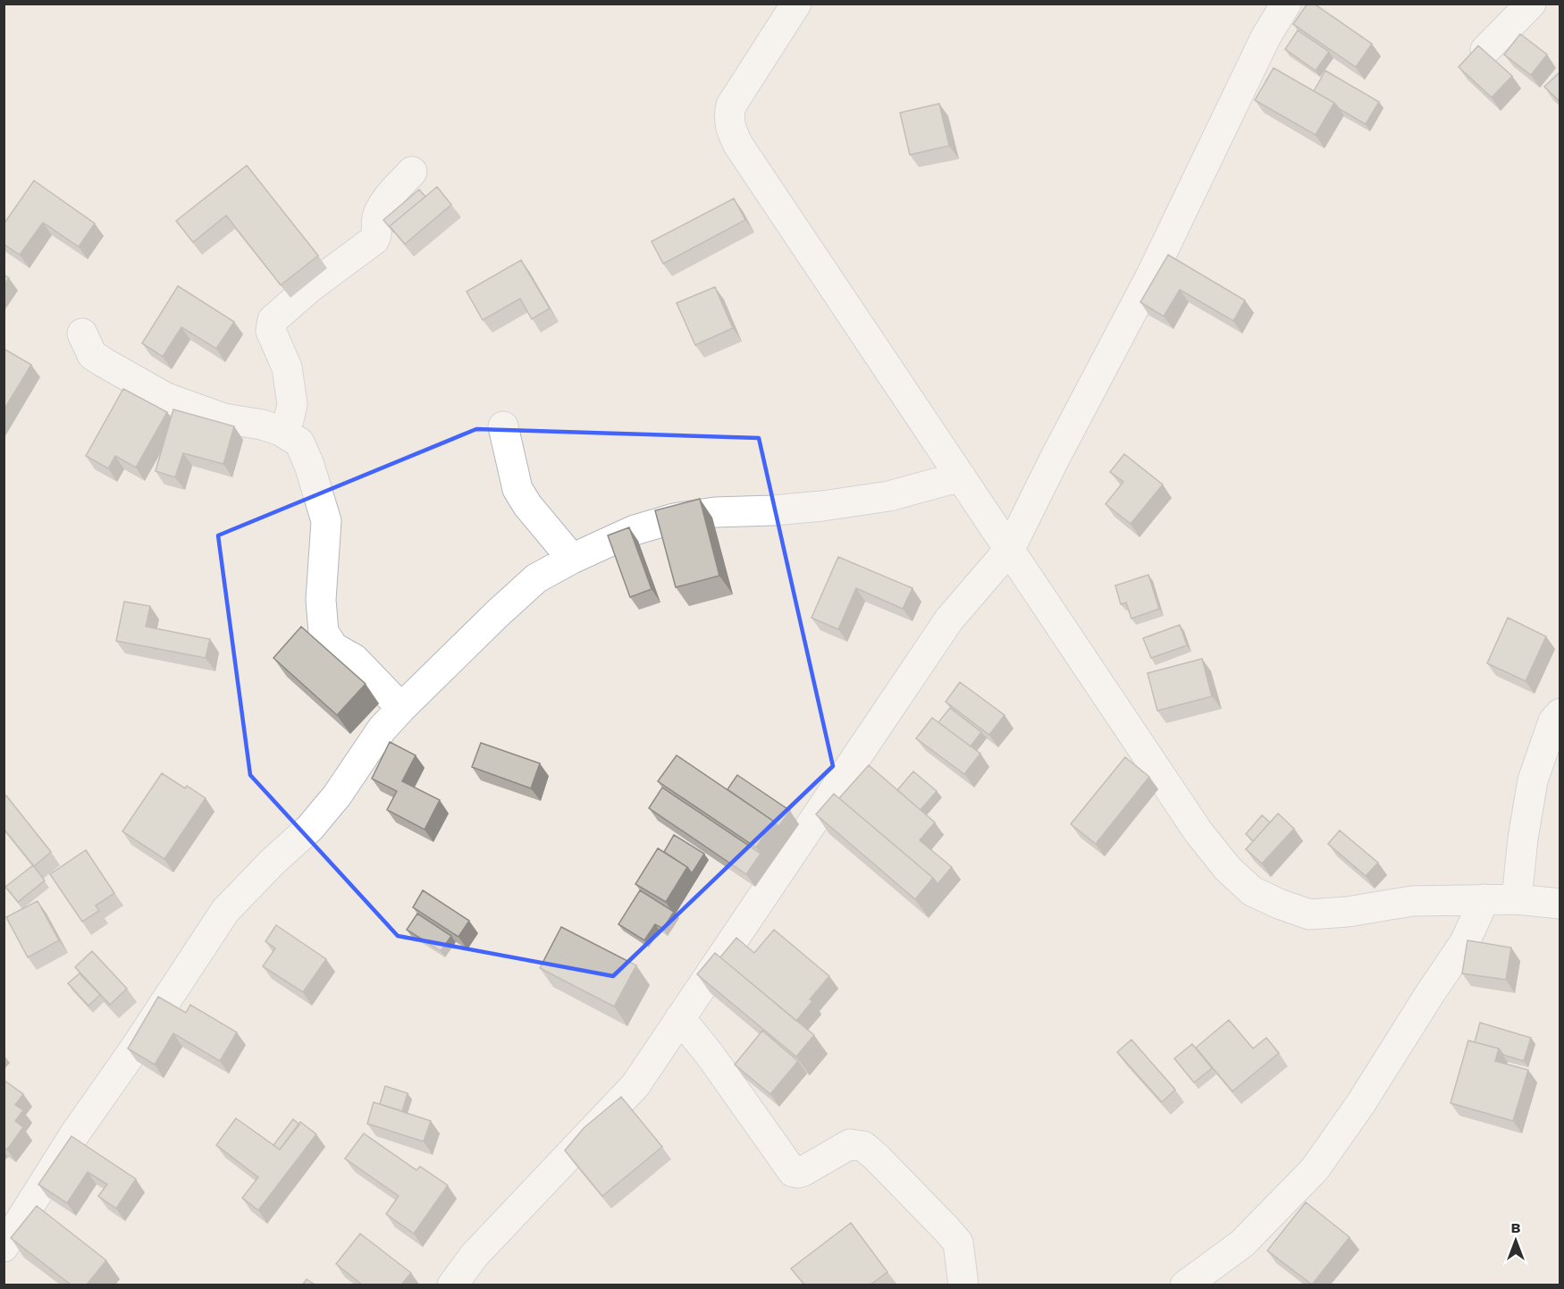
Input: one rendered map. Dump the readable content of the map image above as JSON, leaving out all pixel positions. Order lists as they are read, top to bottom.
{
  "north": "top"
}
